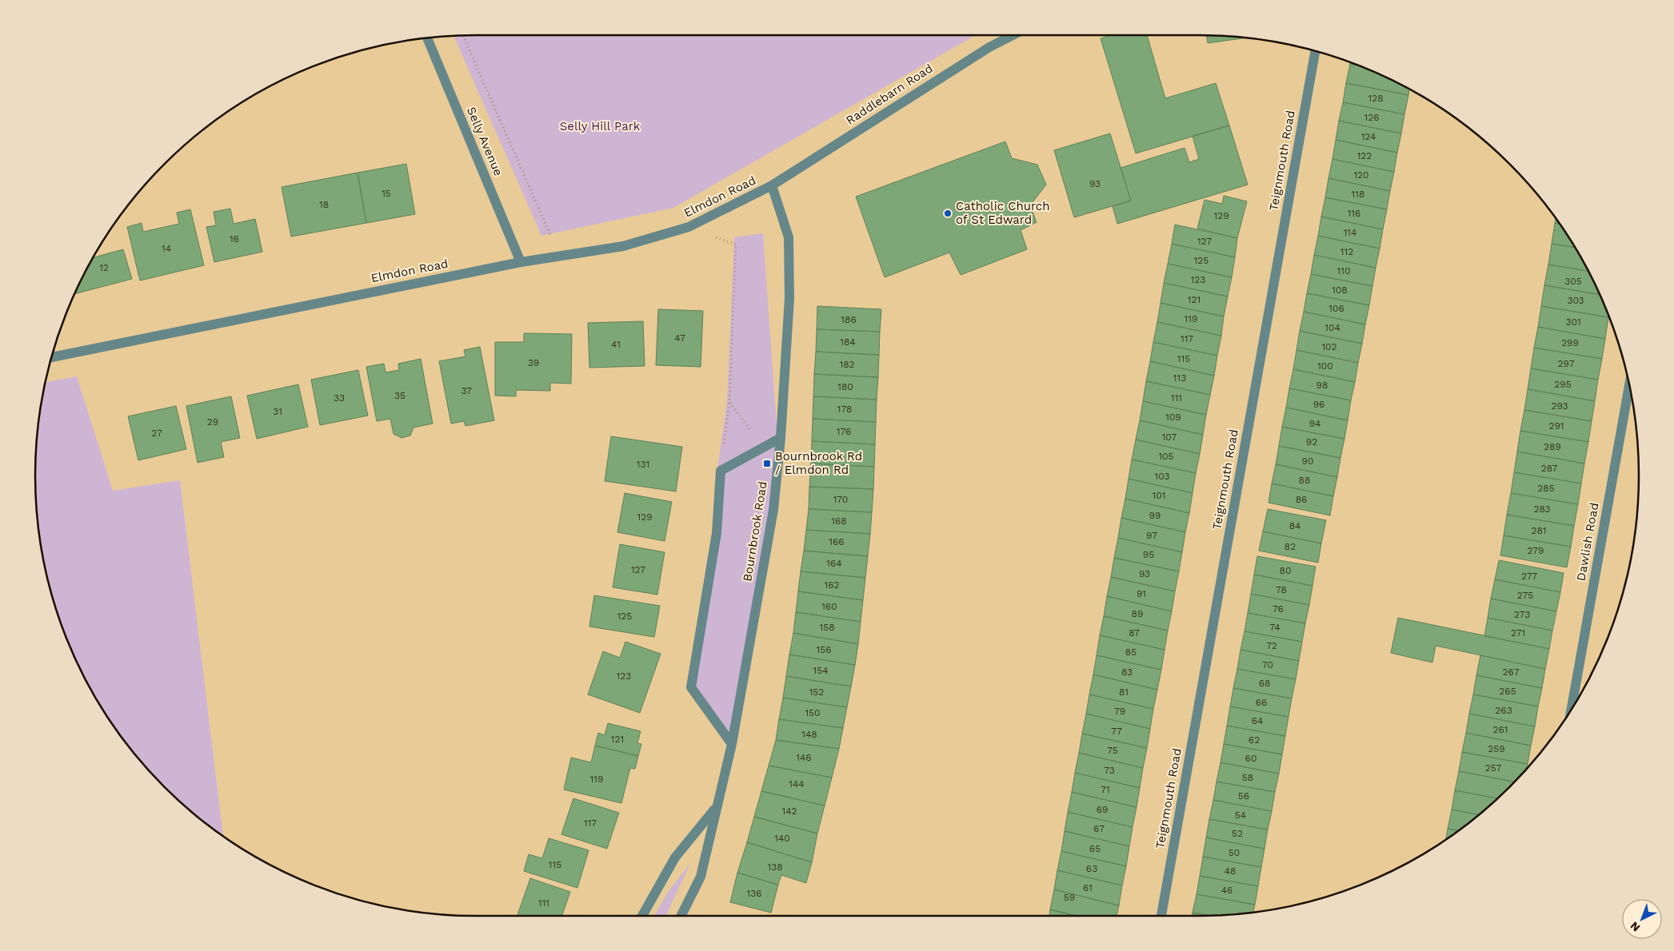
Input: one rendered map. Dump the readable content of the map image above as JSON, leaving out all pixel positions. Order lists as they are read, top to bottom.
{
  "streets": {
    "street": [
      "Raddlebarn Road",
      "Selly Avenue",
      "Teignmouth Road",
      "Elmdon Road",
      "Bournbrook Road",
      "Dawlish Road"
    ]
  },
  "crossings": [
    ["Raddlebarn Road", "Elmdon Road"],
    ["Raddlebarn Road", "Bournbrook Road"],
    ["Selly Avenue", "Elmdon Road"],
    ["Elmdon Road", "Bournbrook Road"]
  ],
  "parks": ["Selly Hill Park"],
  "places": {
    "other": ["Catholic Church of St Edward"],
    "transit": ["Bournbrook Rd / Elmdon Rd"]
  },
  "house_numbers": [
    "128",
    "126",
    "124",
    "122",
    "120",
    "93",
    "15",
    "118",
    "18",
    "116",
    "129",
    "114",
    "16",
    "127",
    "14",
    "112",
    "125",
    "12",
    "110",
    "123",
    "305",
    "108",
    "121",
    "303",
    "106",
    "119",
    "186",
    "301",
    "104",
    "47",
    "117",
    "184",
    "299",
    "41",
    "102",
    "115",
    "39",
    "297",
    "182",
    "100",
    "113",
    "295",
    "98",
    "180",
    "37",
    "35",
    "33",
    "111",
    "96",
    "293",
    "178",
    "31",
    "109",
    "29",
    "94",
    "291",
    "176",
    "27",
    "107",
    "92",
    "289",
    "105",
    "90",
    "131",
    "287",
    "103",
    "88",
    "285",
    "101",
    "170",
    "86",
    "283",
    "99",
    "129",
    "168",
    "84",
    "281",
    "97",
    "166",
    "82",
    "279",
    "95",
    "164",
    "127",
    "80",
    "93",
    "277",
    "162",
    "78",
    "91",
    "275",
    "160",
    "76",
    "89",
    "273",
    "125",
    "158",
    "74",
    "87",
    "271",
    "72",
    "156",
    "85",
    "70",
    "154",
    "83",
    "267",
    "123",
    "68",
    "265",
    "152",
    "81",
    "66",
    "263",
    "79",
    "150",
    "64",
    "261",
    "77",
    "148",
    "121",
    "62",
    "259",
    "75",
    "146",
    "60",
    "257",
    "73",
    "58",
    "119",
    "144",
    "71",
    "56",
    "69",
    "142",
    "54",
    "117",
    "67",
    "52",
    "140",
    "65",
    "50",
    "115",
    "138",
    "63",
    "48",
    "61",
    "46",
    "136",
    "59",
    "111"
  ],
  "north": "bottom left"
}
